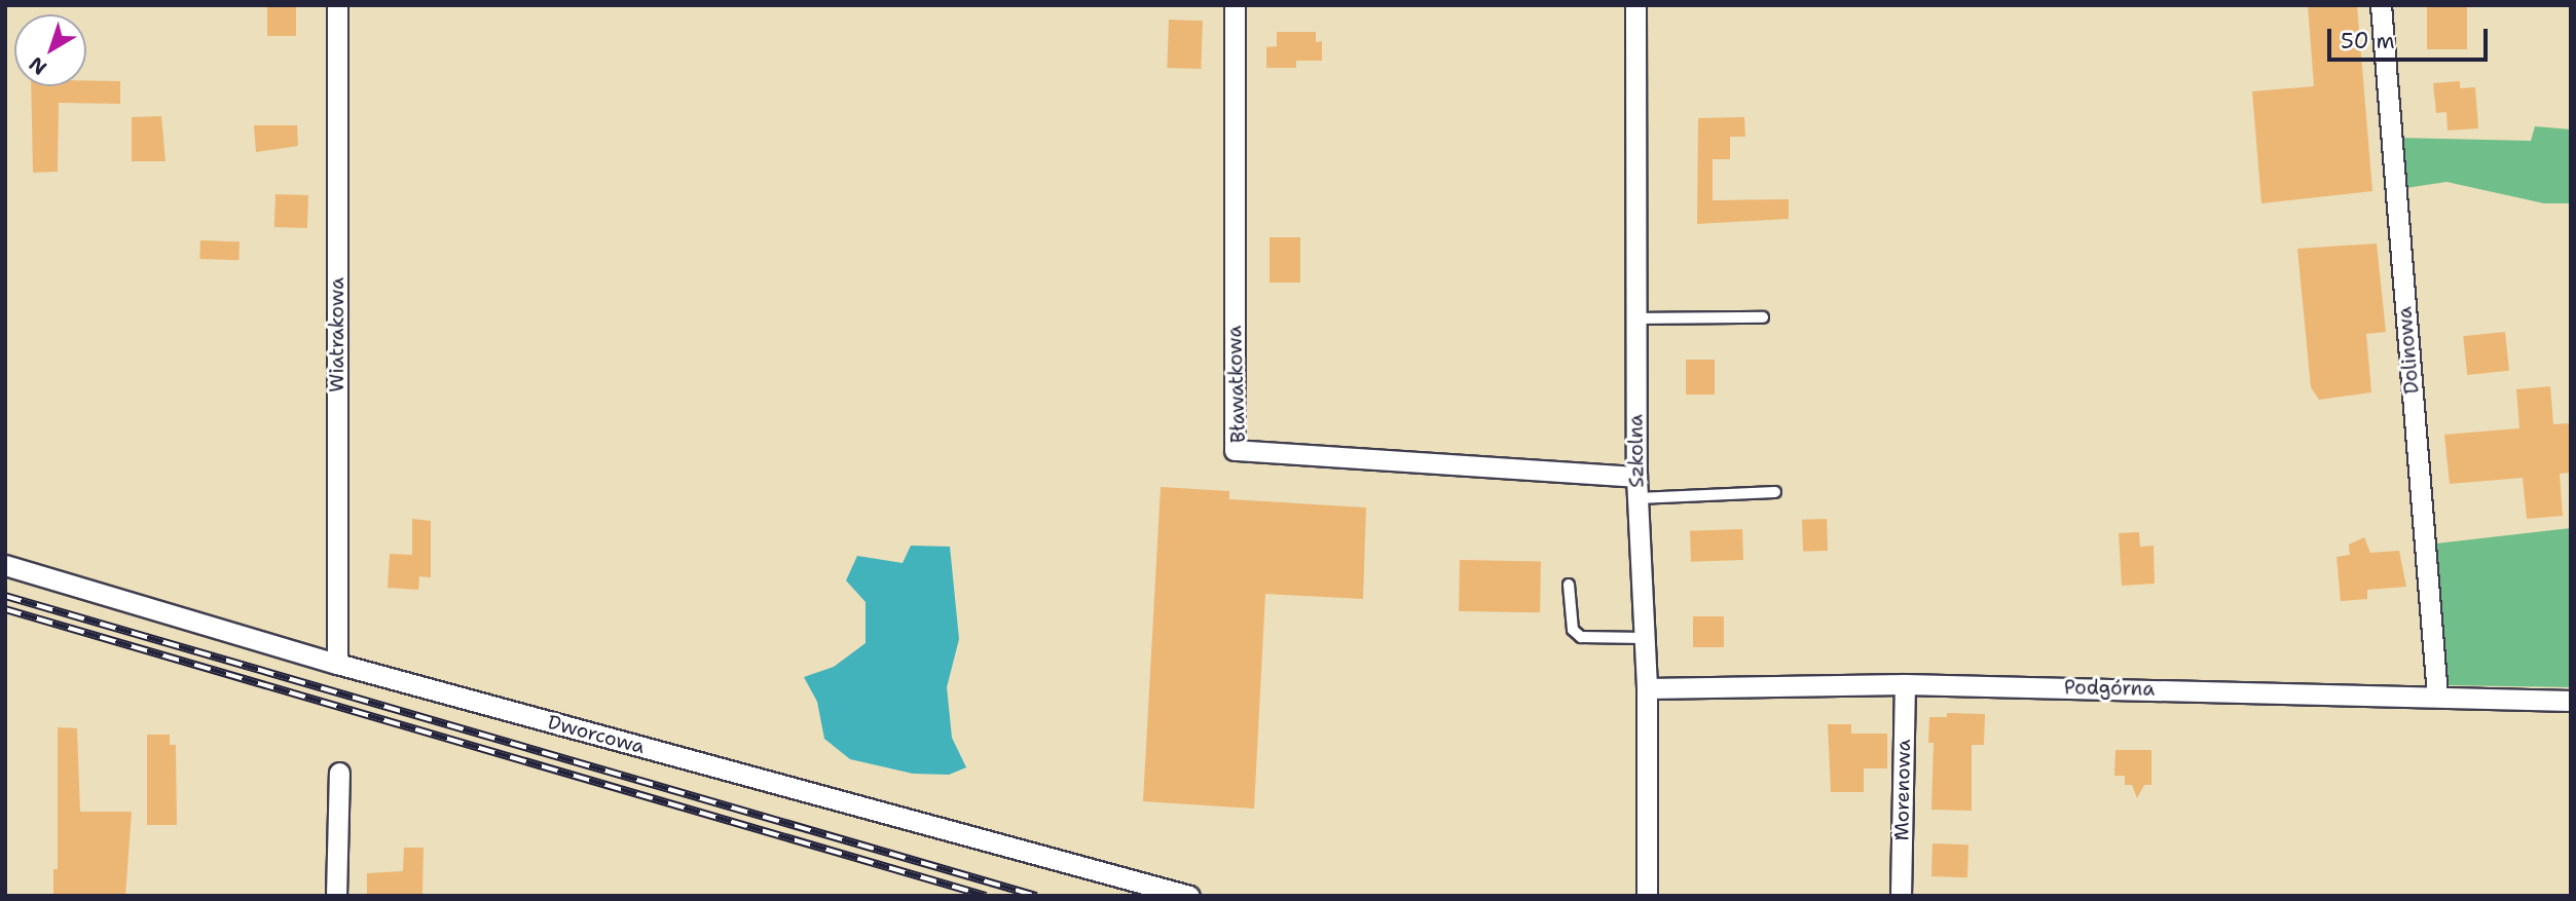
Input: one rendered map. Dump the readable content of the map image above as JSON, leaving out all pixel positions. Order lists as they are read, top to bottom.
{
  "streets": {
    "street": [
      "Wiatrakowa",
      "Dolinowa",
      "Bławatkowa",
      "Szkolna",
      "Podgórna",
      "Dworcowa",
      "Morenowa"
    ]
  },
  "crossings": [
    ["Wiatrakowa", "Dworcowa"],
    ["Dolinowa", "Podgórna"],
    ["Bławatkowa", "Szkolna"],
    ["Szkolna", "Podgórna"],
    ["Podgórna", "Morenowa"]
  ],
  "scale_bar": "50 m",
  "north": "bottom left"
}
